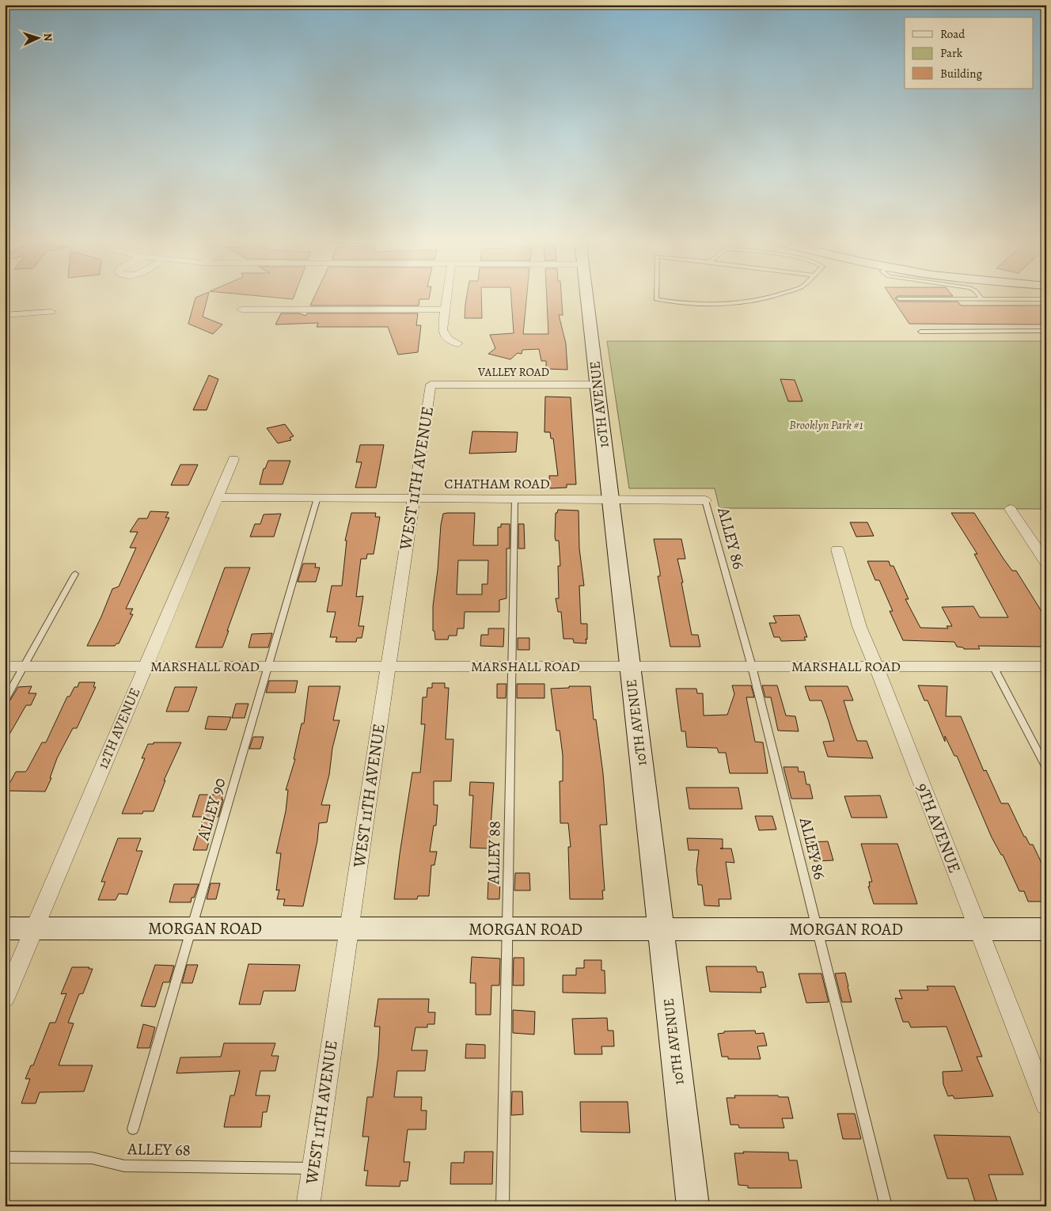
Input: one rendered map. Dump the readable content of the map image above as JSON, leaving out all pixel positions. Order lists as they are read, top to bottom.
{
  "streets": {
    "street": [
      "VALLEY ROAD",
      "10TH AVENUE",
      "WEST 11TH AVENUE",
      "CHATHAM ROAD",
      "MARSHALL ROAD",
      "12TH AVENUE",
      "9TH AVENUE",
      "MORGAN ROAD"
    ],
    "lane": [
      "ALLEY 86",
      "ALLEY 90",
      "ALLEY 88",
      "ALLEY 68"
    ]
  },
  "crossings": [
    ["VALLEY ROAD", "10TH AVENUE"],
    ["VALLEY ROAD", "WEST 11TH AVENUE"],
    ["10TH AVENUE", "CHATHAM ROAD"],
    ["10TH AVENUE", "MARSHALL ROAD"],
    ["10TH AVENUE", "MORGAN ROAD"],
    ["WEST 11TH AVENUE", "CHATHAM ROAD"],
    ["WEST 11TH AVENUE", "MARSHALL ROAD"],
    ["WEST 11TH AVENUE", "MORGAN ROAD"],
    ["WEST 11TH AVENUE", "ALLEY 68"],
    ["CHATHAM ROAD", "ALLEY 86"],
    ["CHATHAM ROAD", "12TH AVENUE"],
    ["CHATHAM ROAD", "ALLEY 90"],
    ["CHATHAM ROAD", "ALLEY 88"],
    ["ALLEY 86", "MARSHALL ROAD"],
    ["ALLEY 86", "MORGAN ROAD"],
    ["MARSHALL ROAD", "12TH AVENUE"],
    ["MARSHALL ROAD", "ALLEY 90"],
    ["MARSHALL ROAD", "9TH AVENUE"],
    ["MARSHALL ROAD", "ALLEY 88"],
    ["12TH AVENUE", "MORGAN ROAD"],
    ["ALLEY 90", "MORGAN ROAD"],
    ["9TH AVENUE", "MORGAN ROAD"],
    ["ALLEY 88", "MORGAN ROAD"]
  ],
  "parks": ["Brooklyn Park #1"],
  "legend": ["Road", "Park", "Building"],
  "north": "right"
}
